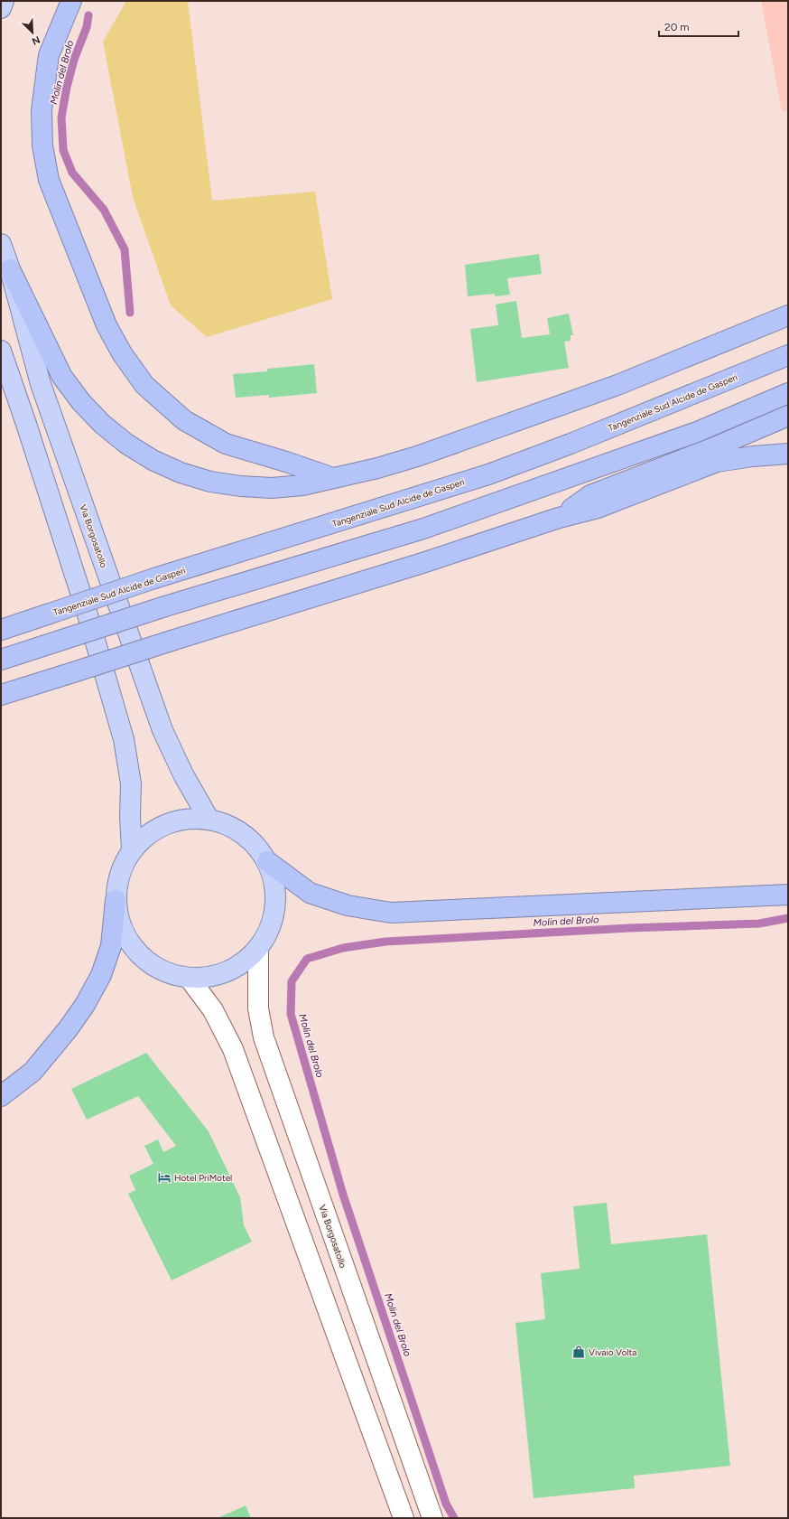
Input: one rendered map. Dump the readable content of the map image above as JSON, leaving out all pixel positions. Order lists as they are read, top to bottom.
{
  "streets": {
    "highway": ["Tangenziale Sud Alcide de Gasperi"],
    "main road": ["Via Borgosatollo"]
  },
  "water": ["Molin del Brolo"],
  "places": {
    "hotel": ["Hotel PriMotel"],
    "shop": ["Vivaio Volta"]
  },
  "scale_bar": "20 m",
  "north": "bottom right"
}
